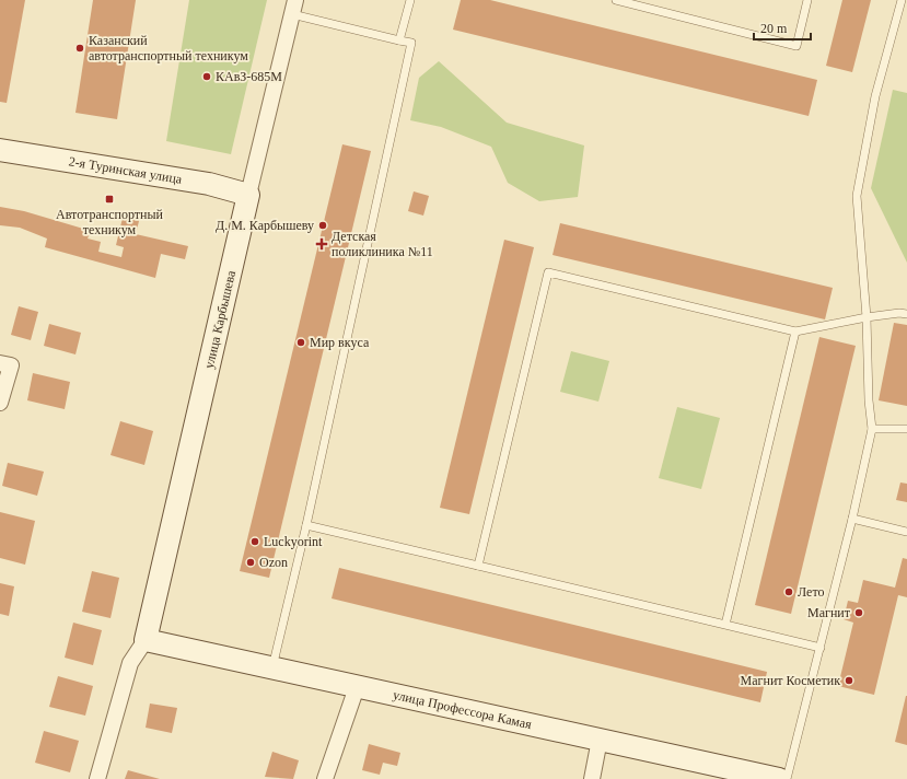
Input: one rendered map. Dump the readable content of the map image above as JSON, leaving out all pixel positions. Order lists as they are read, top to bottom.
{
  "streets": {
    "street": ["2-я Туринская улица", "улица Карбышева", "улица Профессора Камая"]
  },
  "crossings": [
    ["2-я Туринская улица", "улица Карбышева"],
    ["улица Карбышева", "улица Профессора Камая"]
  ],
  "places": {
    "other": [
      "Казанский автотранспортный техникум",
      "КАвЗ-685М",
      "Д. М. Карбышеву",
      "Мир вкуса",
      "Luckyorint",
      "Ozon",
      "Лето",
      "Магнит",
      "Магнит Косметик"
    ],
    "transit": ["Автотранспортный техникум"],
    "health": ["Детская поликлиника №11"]
  },
  "scale_bar": "20 m"
}
